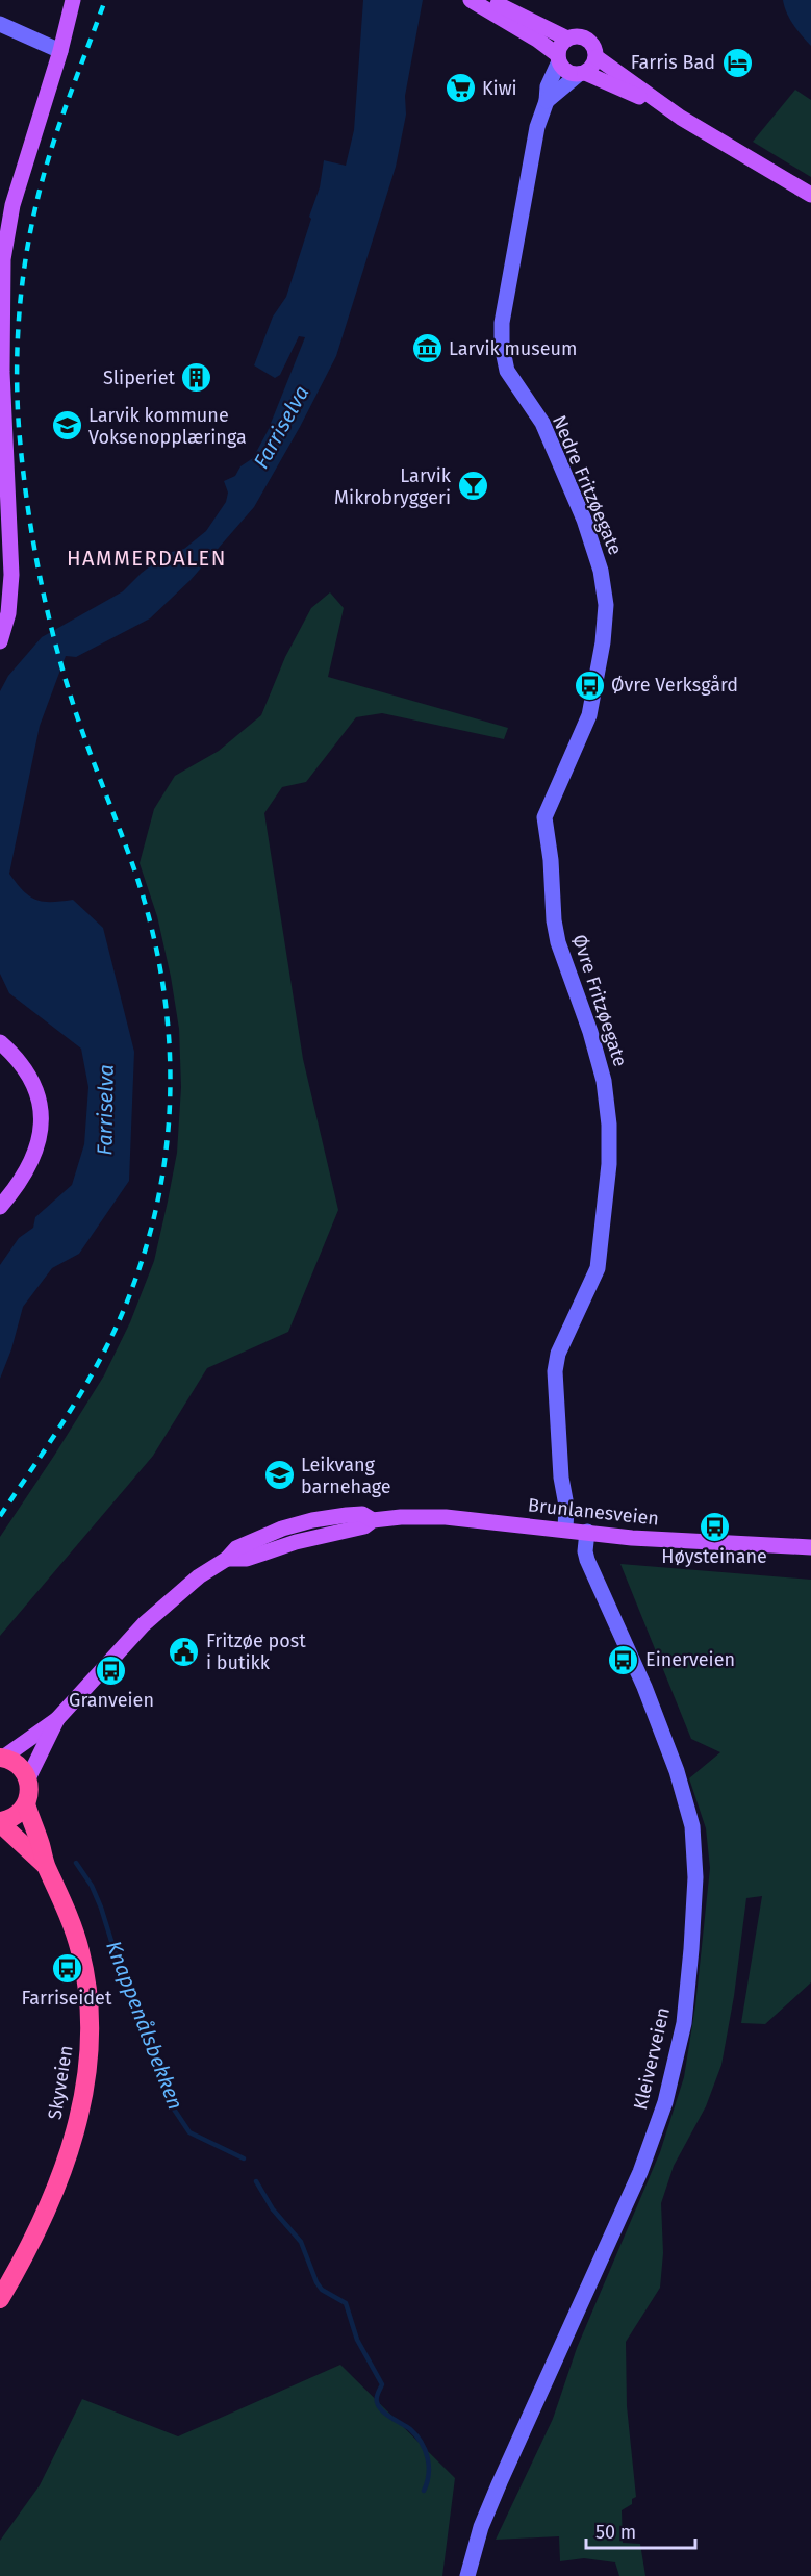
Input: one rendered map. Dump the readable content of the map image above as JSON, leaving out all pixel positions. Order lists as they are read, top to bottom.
{
  "streets": {
    "highway": ["Skyveien"],
    "main road": [
      "Nedre Fritzøegate",
      "Øvre Fritzøegate",
      "Brunlanesveien",
      "Kleiverveien"
    ]
  },
  "crossings": [
    ["Nedre Fritzøegate", "Øvre Fritzøegate"],
    ["Øvre Fritzøegate", "Brunlanesveien"],
    ["Brunlanesveien", "Kleiverveien"]
  ],
  "districts": ["HAMMERDALEN"],
  "water": ["Farriselva", "Knappenålsbekken"],
  "places": {
    "hotel": ["Farris Bad"],
    "supermarket": ["Kiwi"],
    "museum": ["Larvik museum"],
    "building": ["Sliperiet"],
    "school or university": ["Larvik kommune Voksenopplæringa", "Leikvang barnehage"],
    "bar": ["Larvik Mikrobryggeri"],
    "bus stop": [
      "Øvre Verksgård",
      "Høysteinane",
      "Einerveien",
      "Granveien",
      "Farriseidet"
    ],
    "public building": ["Fritzøe post i butikk"]
  },
  "scale_bar": "50 m"
}
